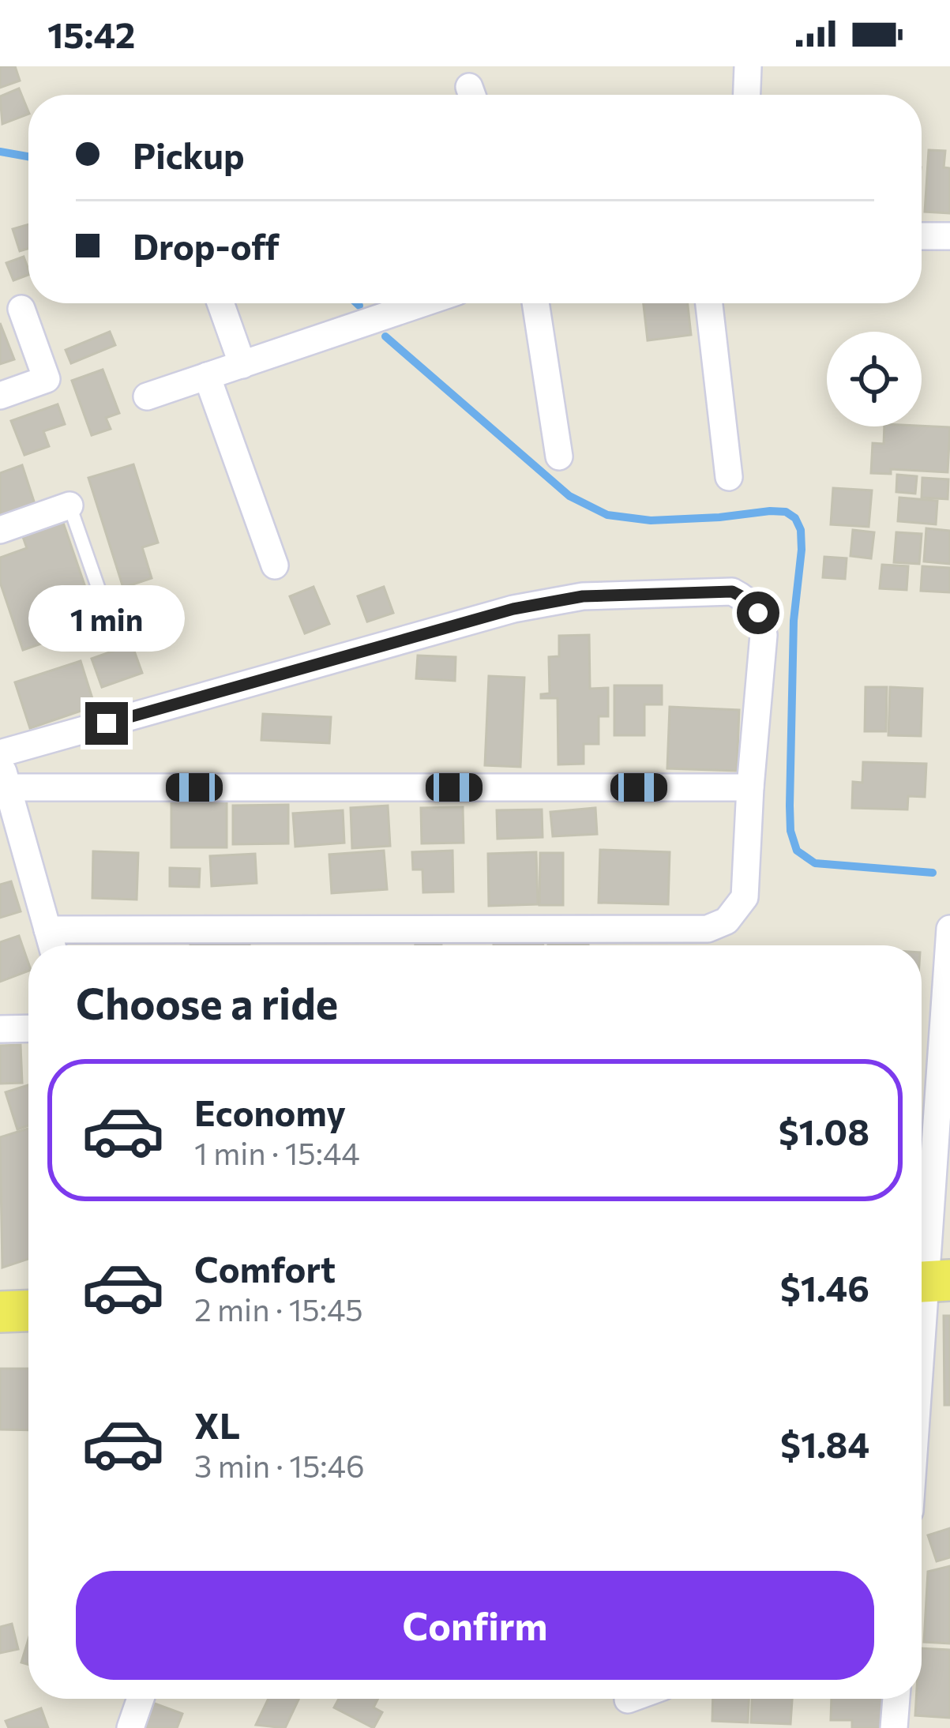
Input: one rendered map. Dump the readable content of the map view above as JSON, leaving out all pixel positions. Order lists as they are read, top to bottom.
{
  "page": {
    "status": "15:42",
    "banner": ["Pickup", "Drop-off"],
    "bubble": "1 min",
    "heading": "Choose a ride",
    "list": [
      {
        "name": "Economy",
        "note": "1 min · 15:44",
        "value": "$1.08"
      },
      {
        "name": "Comfort",
        "note": "2 min · 15:45",
        "value": "$1.46"
      },
      {
        "name": "XL",
        "note": "3 min · 15:46",
        "value": "$1.84"
      }
    ],
    "buttons": "Confirm"
  }
}
